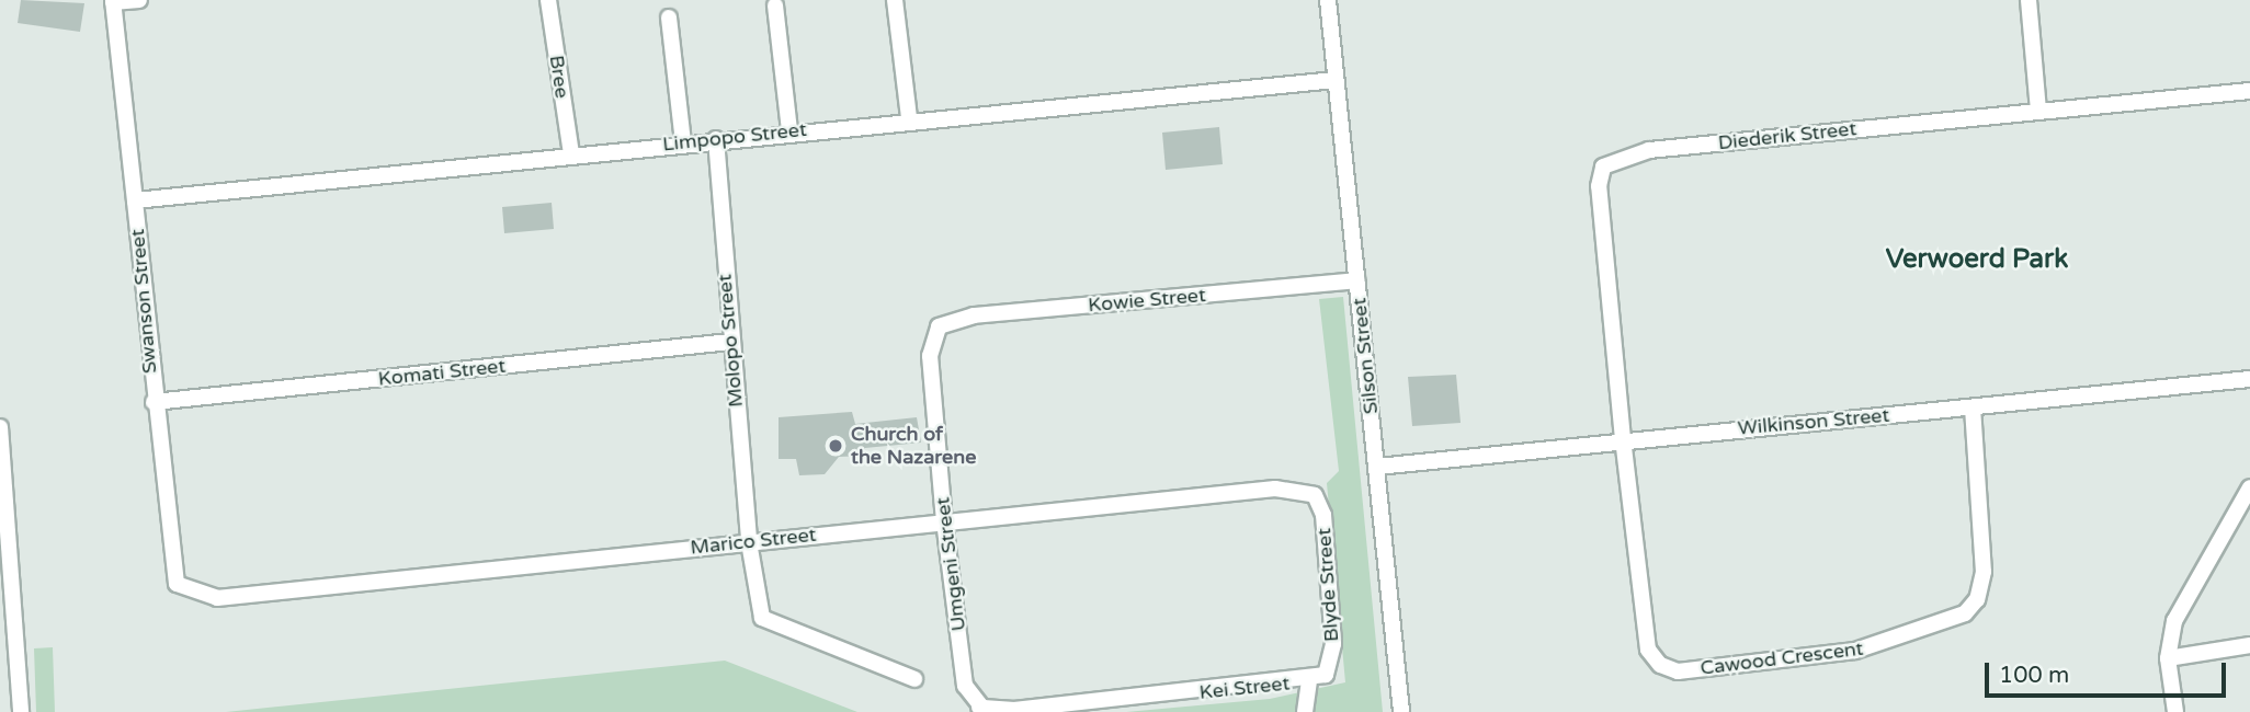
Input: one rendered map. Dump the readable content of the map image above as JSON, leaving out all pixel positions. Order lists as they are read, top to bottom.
{
  "streets": {
    "street": [
      "Bree",
      "Diederik Street",
      "Limpopo Street",
      "Kowie Street",
      "Swanson Street",
      "Molopo Street",
      "Silson Street",
      "Komati Street",
      "Wilkinson Street",
      "Marico Street",
      "Umgeni Street",
      "Blyde Street",
      "Cawood Crescent",
      "Kei Street"
    ]
  },
  "crossings": [
    ["Bree", "Limpopo Street"],
    ["Diederik Street", "Wilkinson Street"],
    ["Diederik Street", "Cawood Crescent"],
    ["Limpopo Street", "Swanson Street"],
    ["Limpopo Street", "Molopo Street"],
    ["Limpopo Street", "Silson Street"],
    ["Kowie Street", "Silson Street"],
    ["Kowie Street", "Umgeni Street"],
    ["Swanson Street", "Komati Street"],
    ["Swanson Street", "Marico Street"],
    ["Molopo Street", "Komati Street"],
    ["Molopo Street", "Marico Street"],
    ["Silson Street", "Wilkinson Street"],
    ["Wilkinson Street", "Cawood Crescent"],
    ["Marico Street", "Umgeni Street"],
    ["Marico Street", "Blyde Street"],
    ["Umgeni Street", "Kei Street"],
    ["Blyde Street", "Kei Street"]
  ],
  "districts": ["Verwoerd Park"],
  "places": ["Church of the Nazarene"],
  "scale_bar": "100 m"
}
